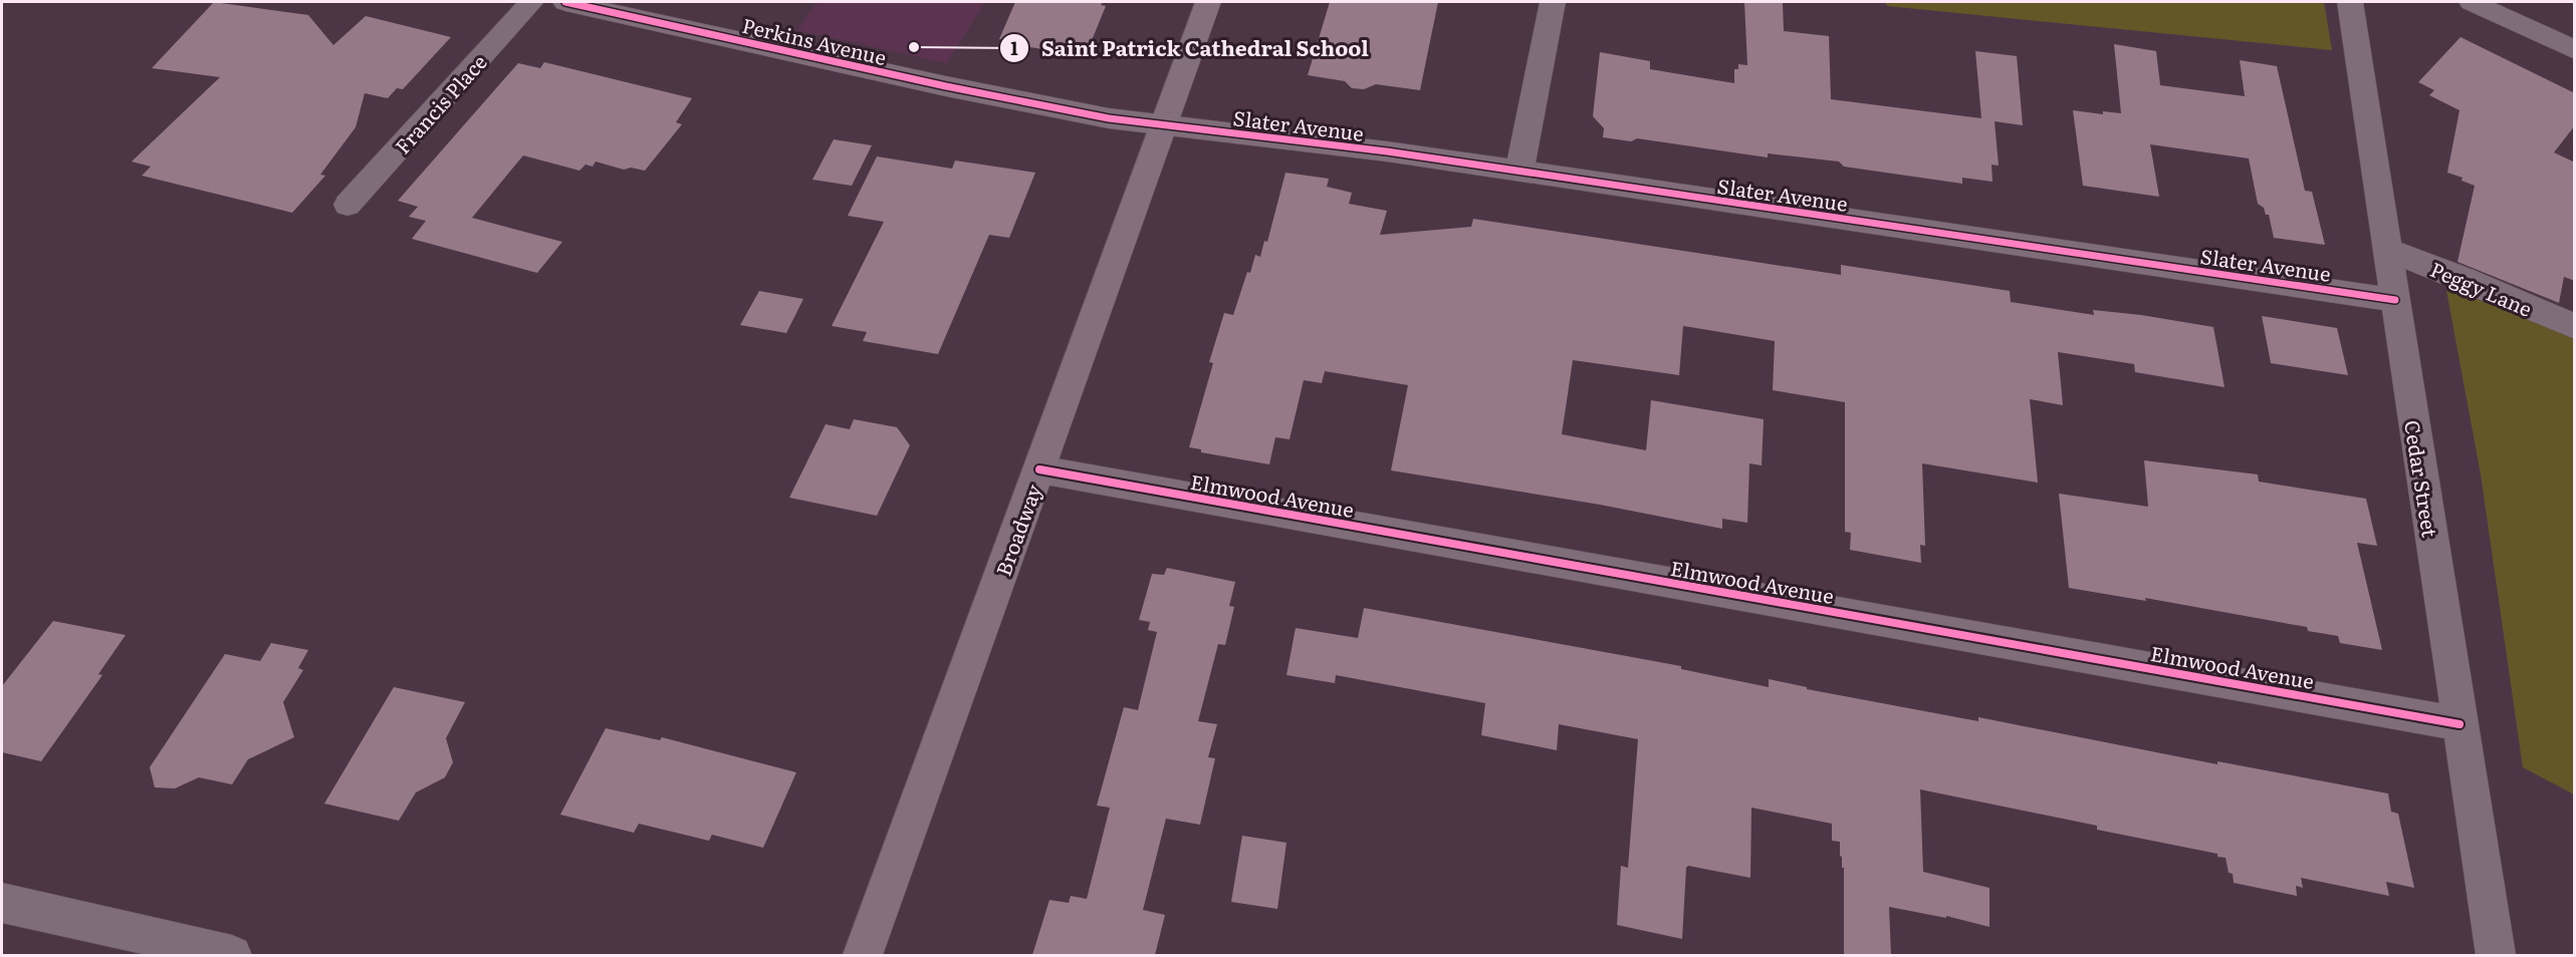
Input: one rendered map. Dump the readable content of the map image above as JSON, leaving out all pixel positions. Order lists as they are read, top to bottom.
{
  "streets": {
    "main road": ["Broadway"],
    "street": [
      "Perkins Avenue",
      "Francis Place",
      "Slater Avenue",
      "Peggy Lane",
      "Cedar Street",
      "Elmwood Avenue"
    ]
  },
  "crossings": [
    ["Perkins Avenue", "Slater Avenue"],
    ["Perkins Avenue", "Broadway"],
    ["Slater Avenue", "Cedar Street"],
    ["Slater Avenue", "Broadway"],
    ["Peggy Lane", "Cedar Street"],
    ["Cedar Street", "Elmwood Avenue"],
    ["Elmwood Avenue", "Broadway"]
  ],
  "places": ["Saint Patrick Cathedral School"]
}
